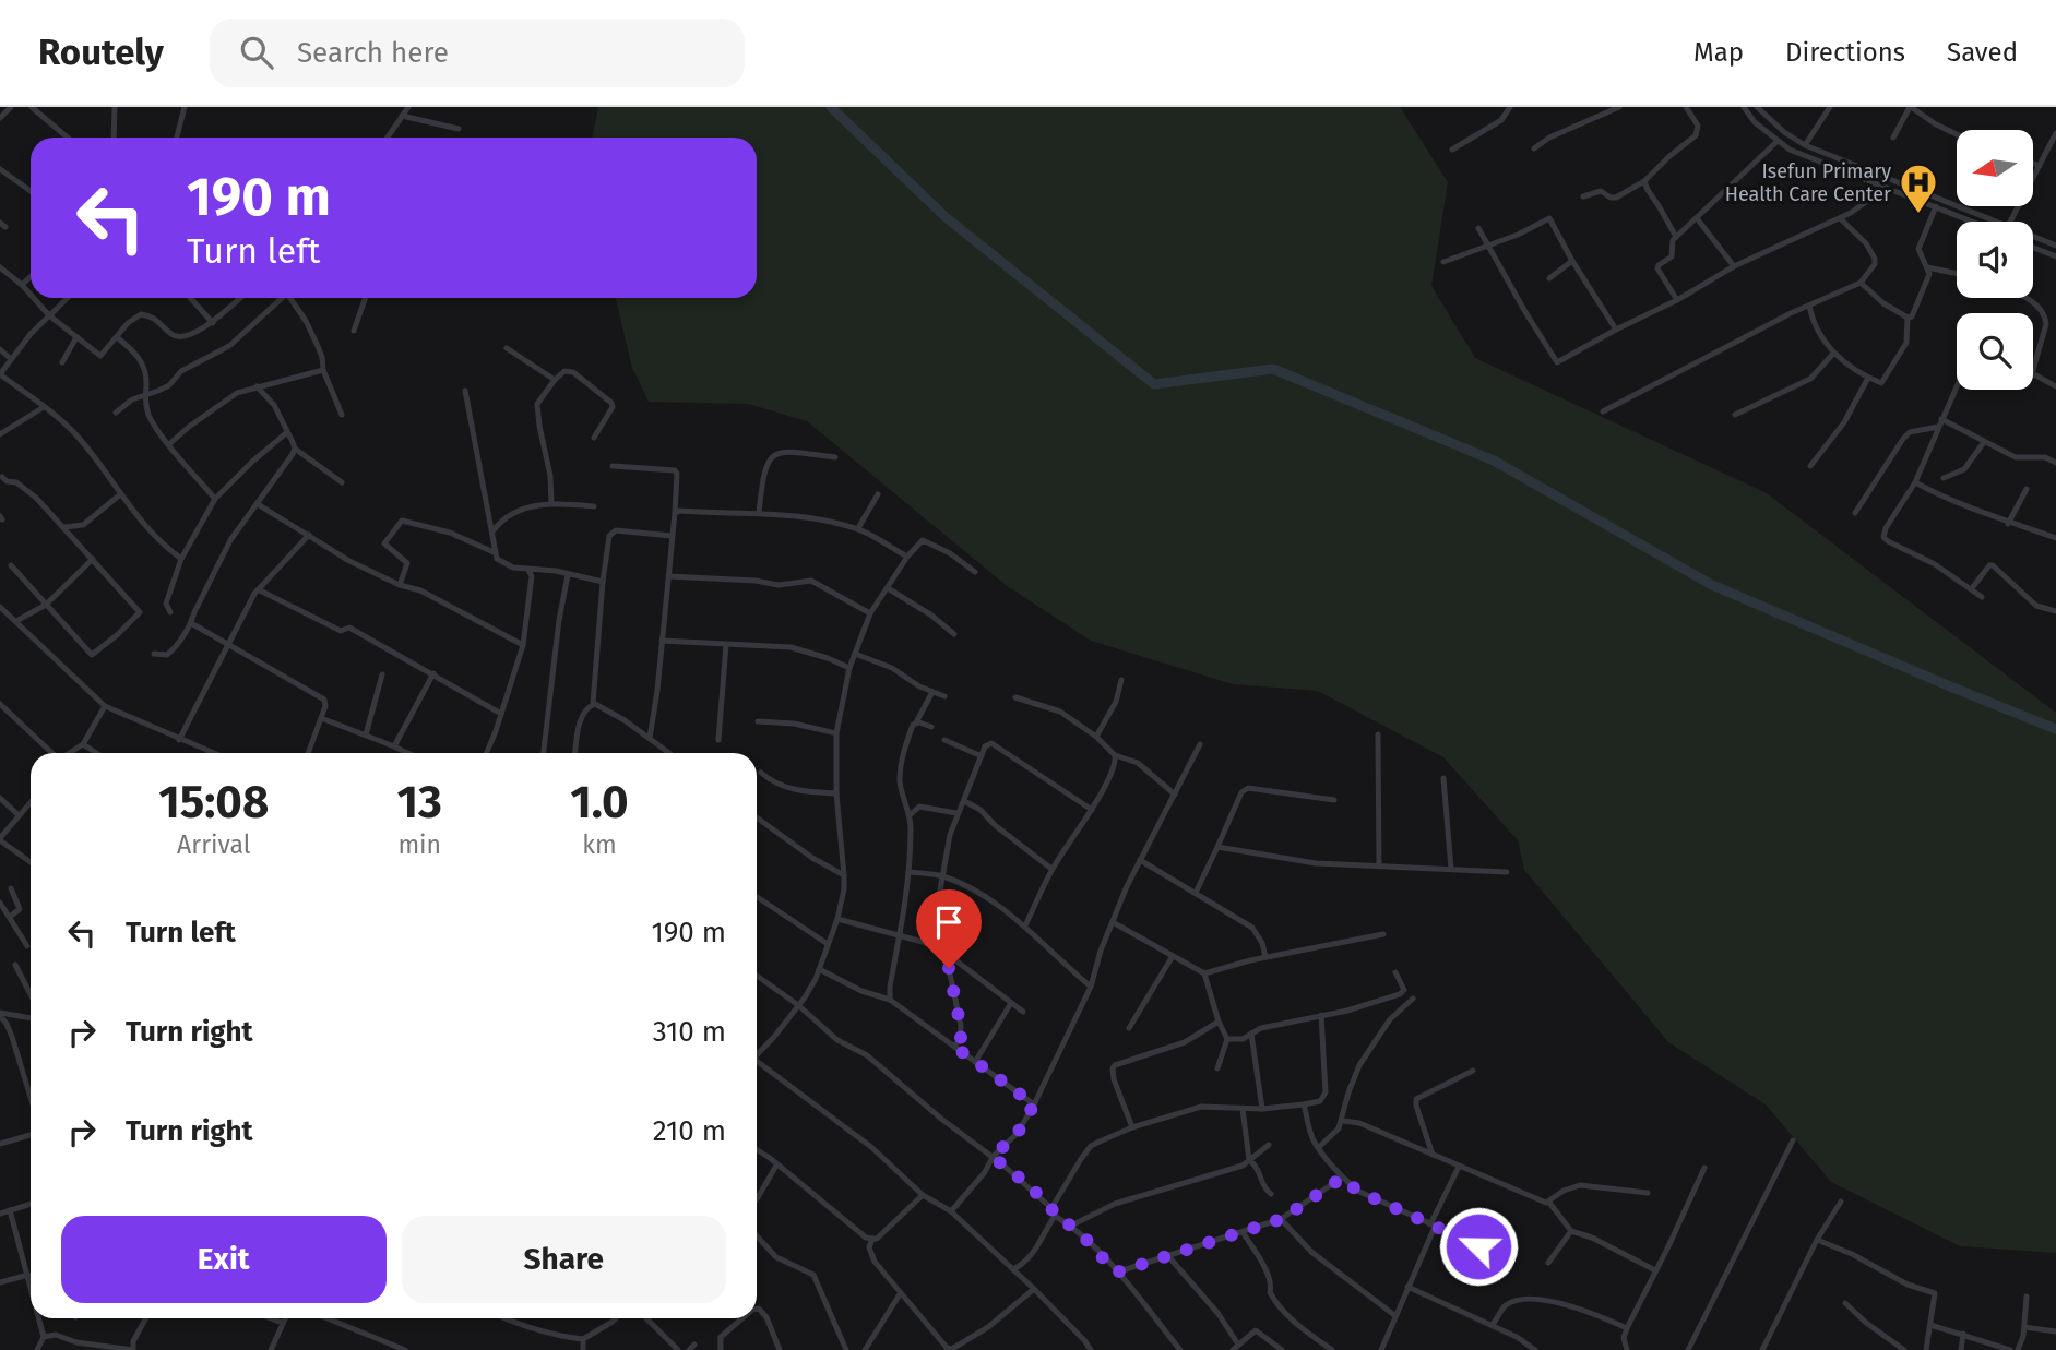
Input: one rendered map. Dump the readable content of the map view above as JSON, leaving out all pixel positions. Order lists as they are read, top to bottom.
{
  "places": {
    "hospital": ["Isefun Primary Health Care Center"]
  },
  "north": "left",
  "page": {
    "header": "Routely",
    "search": "Search here",
    "nav": ["Map", "Directions", "Saved"],
    "turn": ["190 m", "Turn left"],
    "eta": [
      "15:08",
      "Arrival",
      "13",
      "min",
      "1.0",
      "km"
    ],
    "list": [
      {
        "name": "Turn left",
        "value": "190 m"
      },
      {
        "name": "Turn right",
        "value": "310 m"
      },
      {
        "name": "Turn right",
        "value": "210 m"
      }
    ],
    "buttons": ["Exit", "Share"]
  }
}
